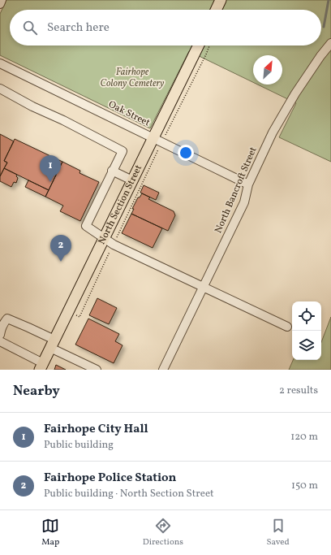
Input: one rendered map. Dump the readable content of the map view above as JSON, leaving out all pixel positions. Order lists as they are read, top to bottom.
{
  "streets": {
    "main road": ["North Section Street"],
    "street": ["Oak Street", "North Bancroft Street"]
  },
  "crossings": [
    ["Oak Street", "North Bancroft Street"],
    ["Oak Street", "North Section Street"]
  ],
  "parks": ["Fairhope Colony Cemetery"],
  "north": "top right",
  "page": {
    "search": "Search here",
    "pins": ["1", "2"],
    "heading": ["Nearby", "2 results"],
    "list": [
      {
        "mark": "1",
        "name": "Fairhope City Hall",
        "note": "Public building",
        "value": "120 m"
      },
      {
        "mark": "2",
        "name": "Fairhope Police Station",
        "note": "Public building · North Section Street",
        "value": "150 m"
      }
    ],
    "nav": ["Map", "Directions", "Saved"]
  }
}
